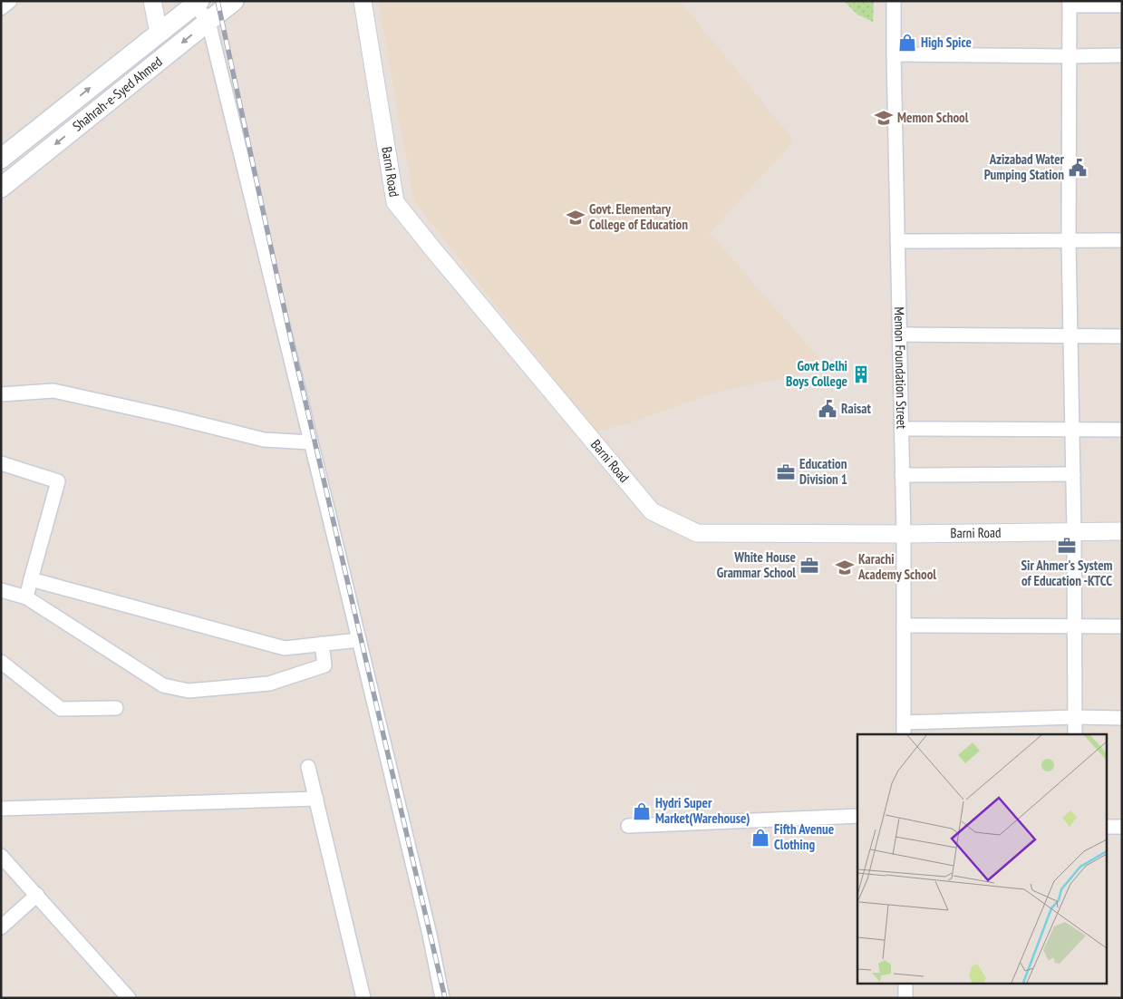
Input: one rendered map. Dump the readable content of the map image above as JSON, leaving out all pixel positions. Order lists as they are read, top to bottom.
{
  "streets": {
    "main road": ["Shahrah-e-Syed Ahmed"],
    "street": ["Barni Road", "Memon Foundation Street"]
  },
  "crossings": [
    ["Barni Road", "Memon Foundation Street"]
  ],
  "places": {
    "shop": ["High Spice", "Hydri Super Market(Warehouse)", "Fifth Avenue Clothing"],
    "school or university": ["Memon School", "Govt. Elementary College of Education", "Karachi Academy School"],
    "public building": ["Azizabad Water Pumping Station", "Raisat"],
    "building": ["Govt Delhi Boys College"],
    "office": ["Education Division 1", "Sir Ahmer's System of Education -KTCC", "White House Grammar School"]
  }
}
